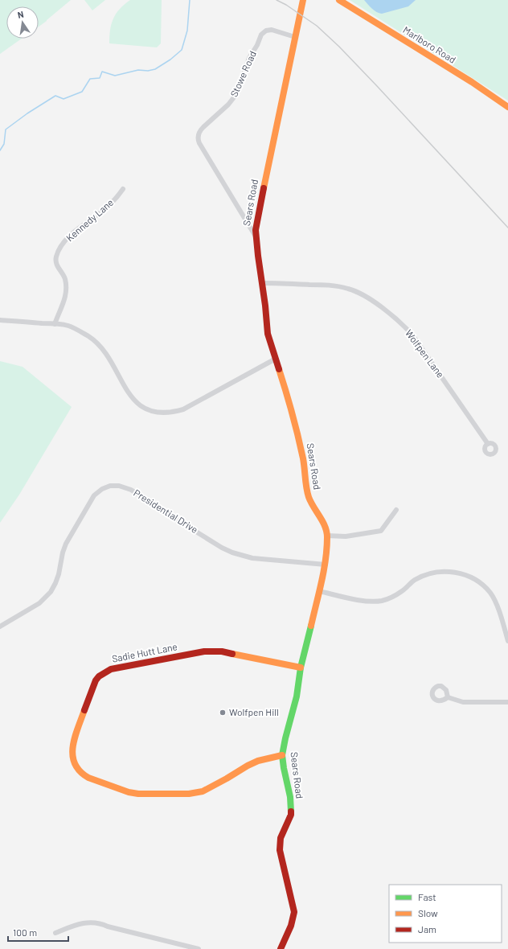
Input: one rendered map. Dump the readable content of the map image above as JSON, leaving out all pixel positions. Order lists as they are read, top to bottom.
{
  "streets": {
    "street": [
      "Marlboro Road",
      "Stowe Road",
      "Sears Road",
      "Kennedy Lane",
      "Wolfpen Lane",
      "Presidential Drive",
      "Sadie Hutt Lane"
    ]
  },
  "crossings": [
    ["Stowe Road", "Sears Road"],
    ["Sears Road", "Wolfpen Lane"],
    ["Sears Road", "Presidential Drive"],
    ["Sears Road", "Sadie Hutt Lane"]
  ],
  "places": ["Wolfpen Hill"],
  "legend": ["Fast", "Slow", "Jam"],
  "scale_bar": "100 m",
  "north": "top"
}
